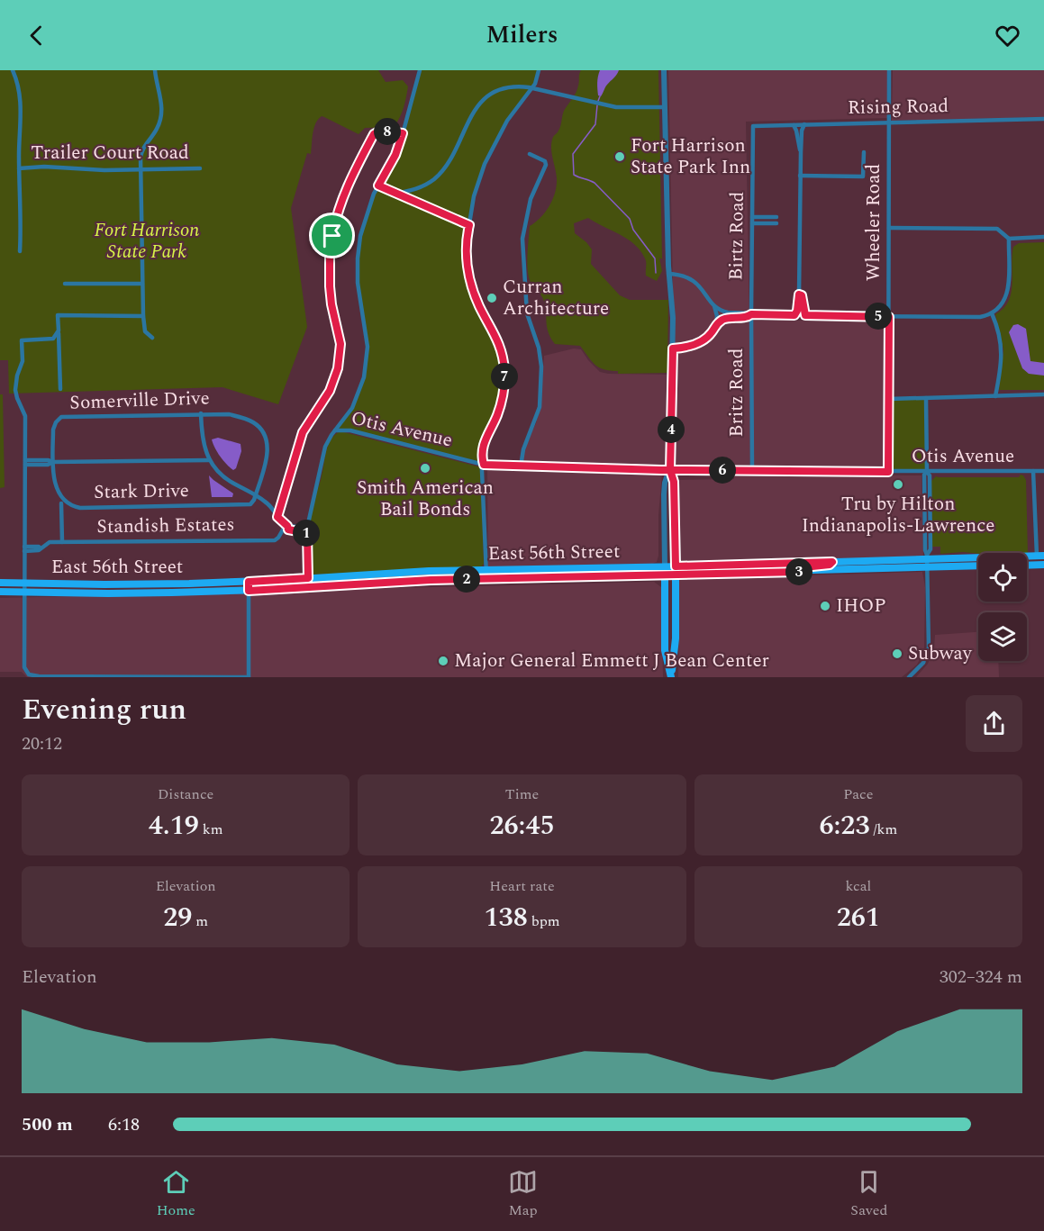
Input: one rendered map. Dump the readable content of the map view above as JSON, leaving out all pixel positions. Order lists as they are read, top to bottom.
{
  "streets": {
    "main road": ["East 56th Street"],
    "street": [
      "Rising Road",
      "Trailer Court Road",
      "Wheeler Road",
      "Birtz Road",
      "Britz Road",
      "Somerville Drive",
      "Otis Avenue",
      "Stark Drive",
      "Standish Estates"
    ]
  },
  "crossings": [
    ["Rising Road", "Wheeler Road"],
    ["Rising Road", "Birtz Road"],
    ["Wheeler Road", "Otis Avenue"],
    ["Birtz Road", "Britz Road"],
    ["Britz Road", "Otis Avenue"],
    ["Somerville Drive", "Stark Drive"]
  ],
  "parks": ["Fort Harrison State Park"],
  "places": [
    "Fort Harrison State Park Inn",
    "Curran Architecture",
    "Smith American Bail Bonds",
    "Tru by Hilton Indianapolis-Lawrence",
    "IHOP",
    "Subway",
    "Major General Emmett J Bean Center"
  ],
  "page": {
    "header": "Milers",
    "pins": [
      "8",
      "5",
      "7",
      "4",
      "6",
      "1",
      "3",
      "2"
    ],
    "heading": ["Evening run", "20:12"],
    "stats": [
      ["Distance", "4.19 km"],
      ["Time", "26:45"],
      ["Pace", "6:23 /km"],
      ["Elevation", "29 m"],
      ["Heart rate", "138 bpm"],
      ["kcal", "261"]
    ],
    "chart": ["Elevation", "302–324 m"],
    "list": [
      {
        "name": "500 m",
        "note": "6:18"
      }
    ],
    "tabs": ["Home", "Map", "Saved"]
  }
}
